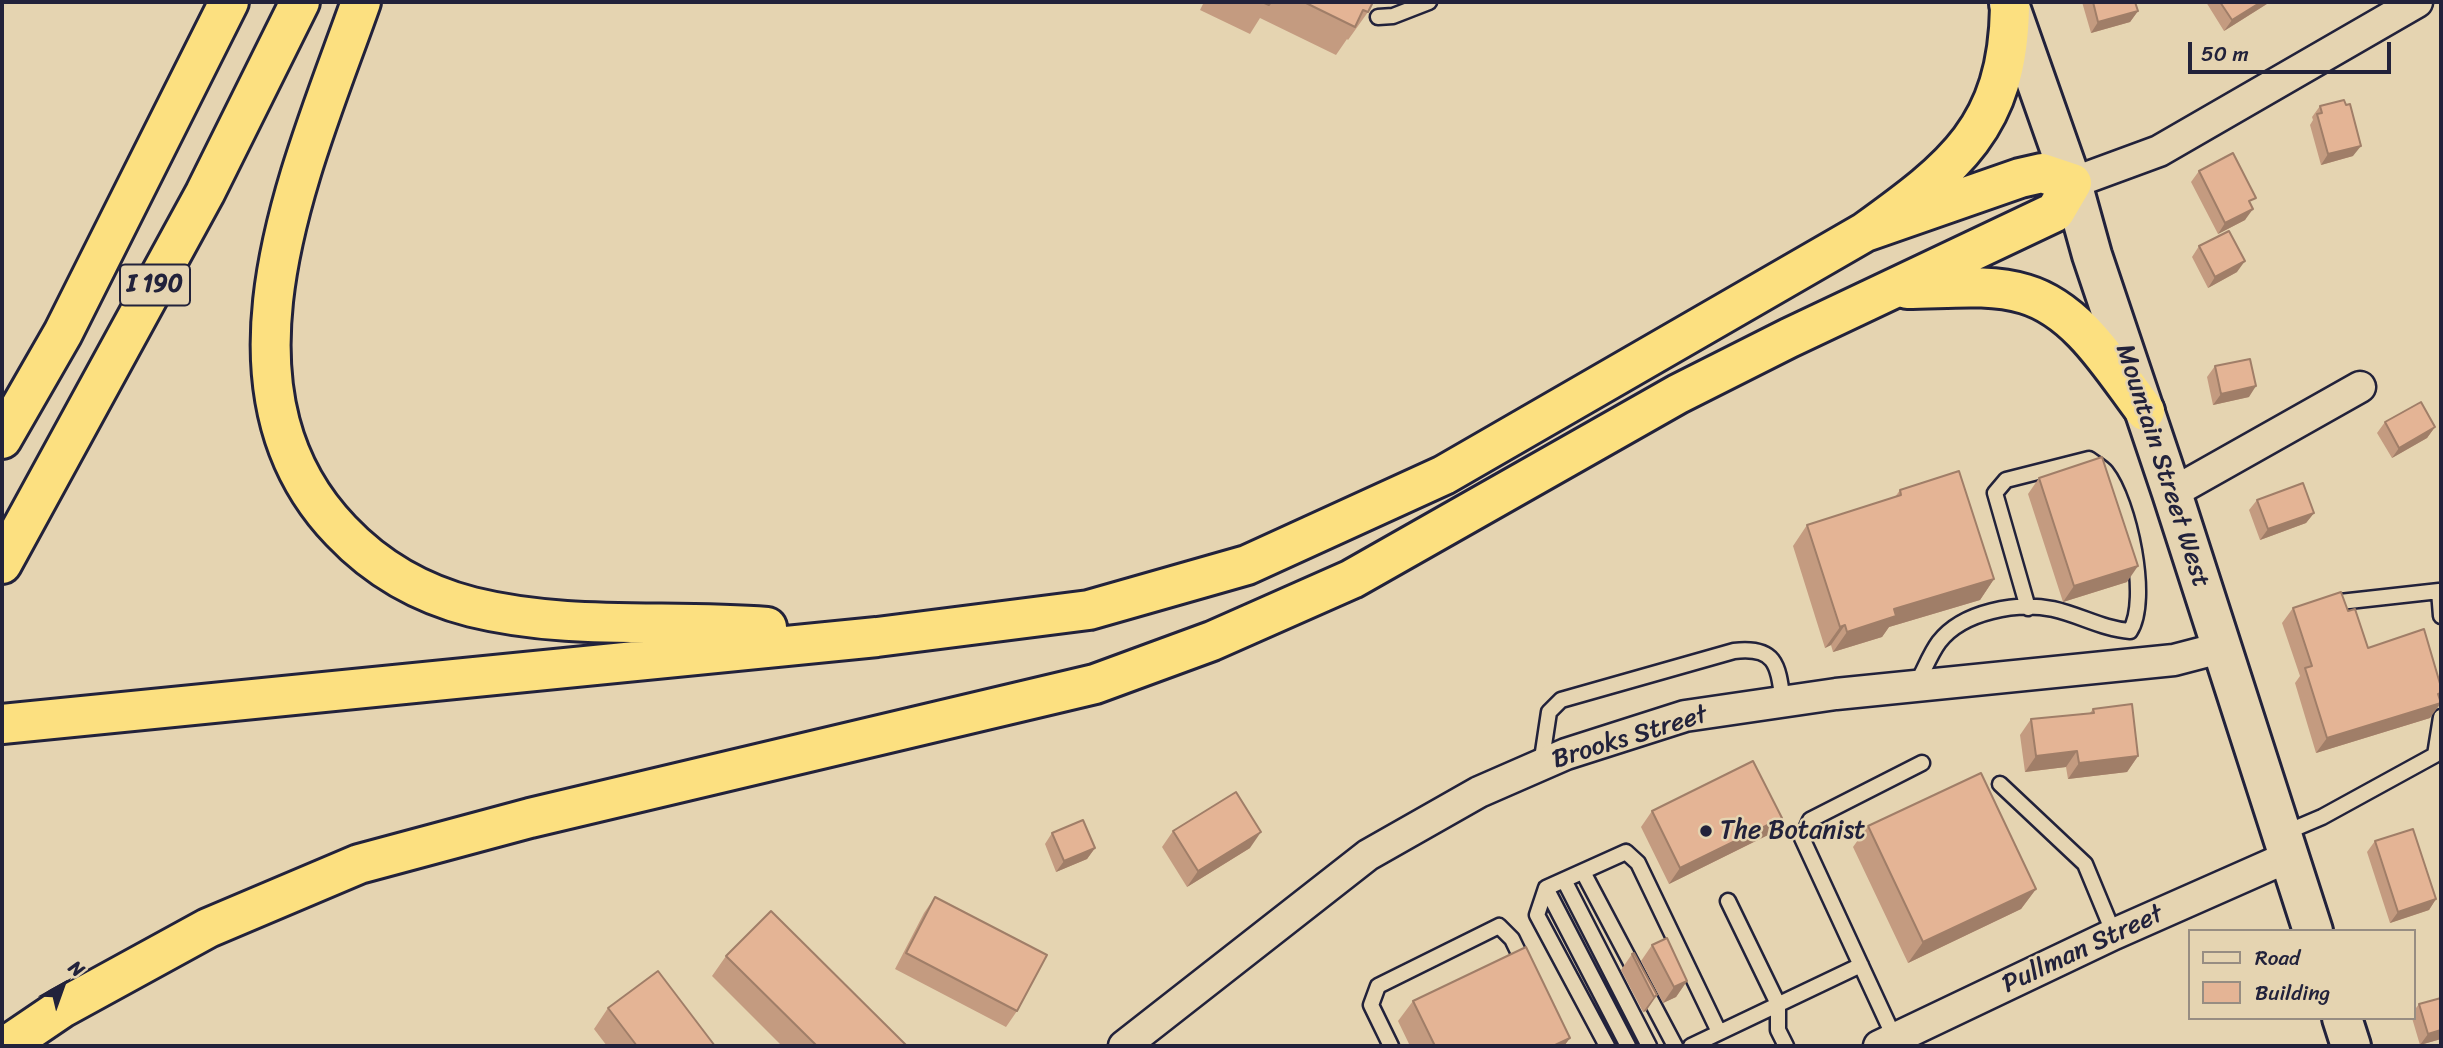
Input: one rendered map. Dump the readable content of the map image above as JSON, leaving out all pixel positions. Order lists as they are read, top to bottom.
{
  "streets": {
    "highway": ["I 190"],
    "main road": ["Mountain Street West"],
    "street": ["Brooks Street", "Pullman Street"]
  },
  "crossings": [
    ["Mountain Street West", "Brooks Street"],
    ["Mountain Street West", "Pullman Street"]
  ],
  "places": ["The Botanist"],
  "legend": ["Road", "Building"],
  "scale_bar": "50 m",
  "north": "top right"
}
